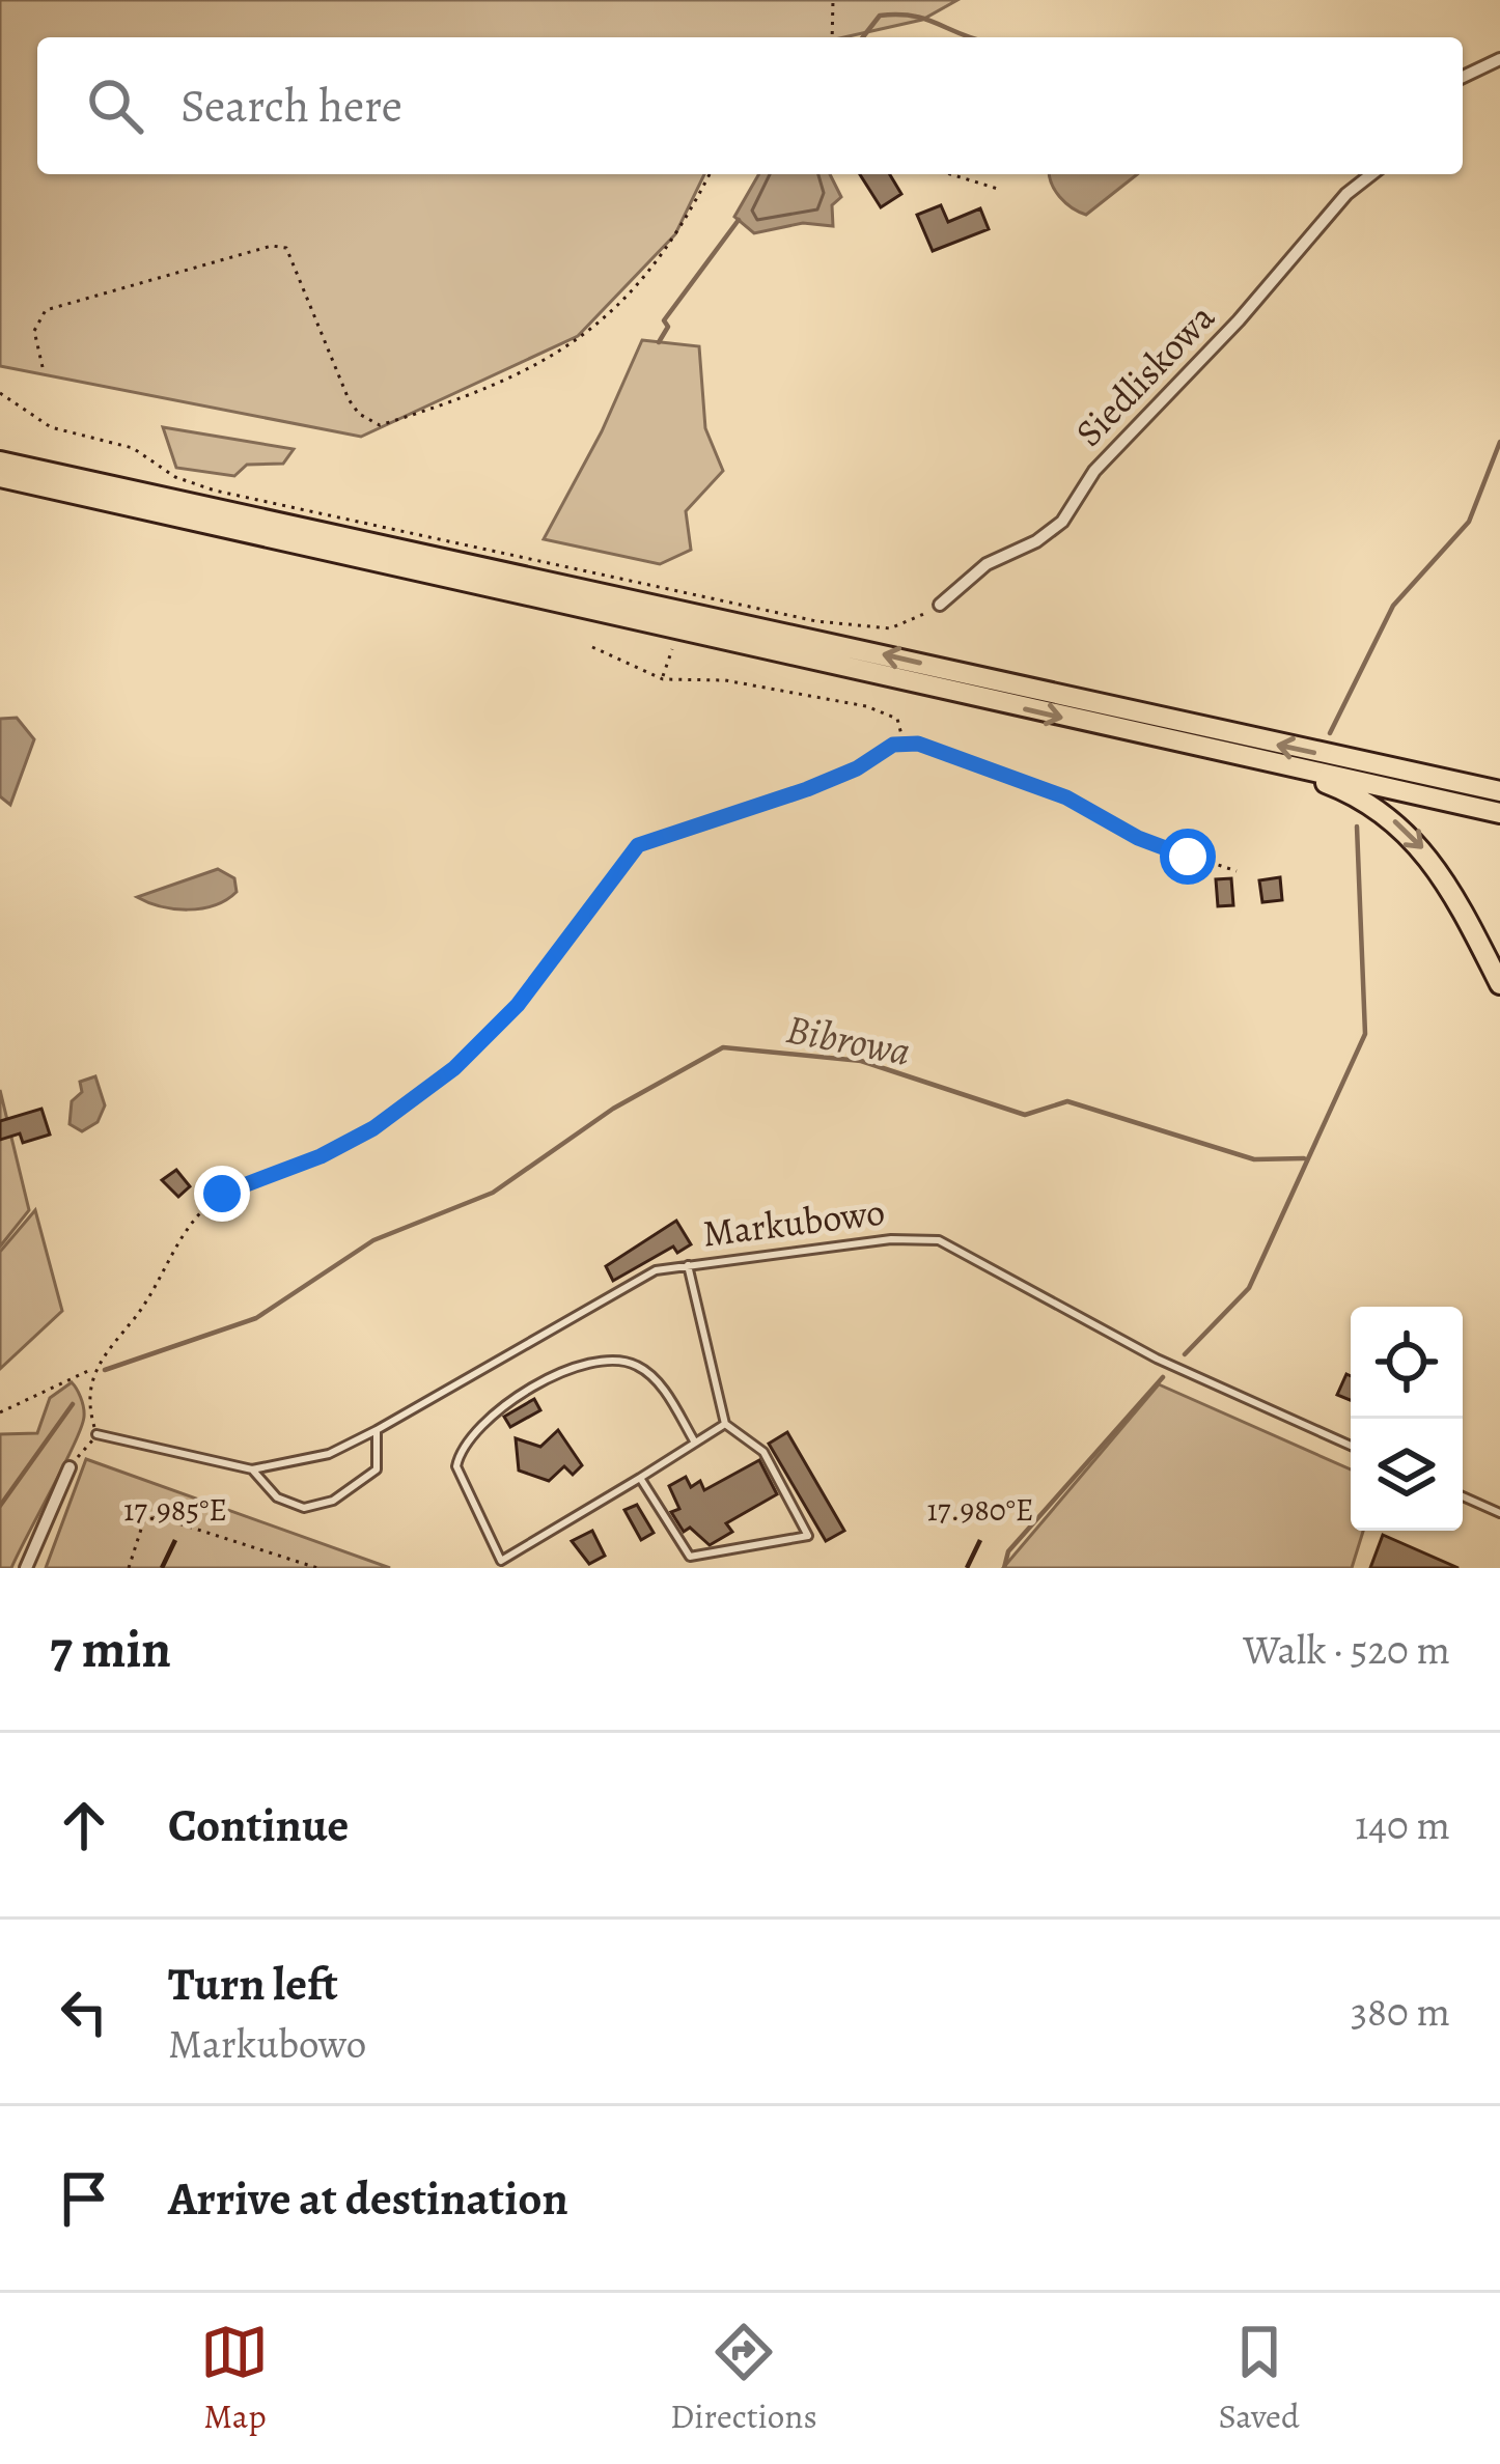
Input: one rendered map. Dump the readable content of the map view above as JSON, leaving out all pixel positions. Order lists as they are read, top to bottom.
{
  "streets": {
    "street": ["Siedliskowa"],
    "lane": ["Markubowo"]
  },
  "water": ["Bibrowa"],
  "page": {
    "search": "Search here",
    "heading": ["7 min", "Walk · 520 m"],
    "list": [
      ["Continue", "140 m"],
      ["Turn left", "Markubowo", "380 m"],
      "Arrive at destination"
    ],
    "nav": ["Map", "Directions", "Saved"]
  },
  "coordinates": ["17.985°E", "17.980°E"]
}
